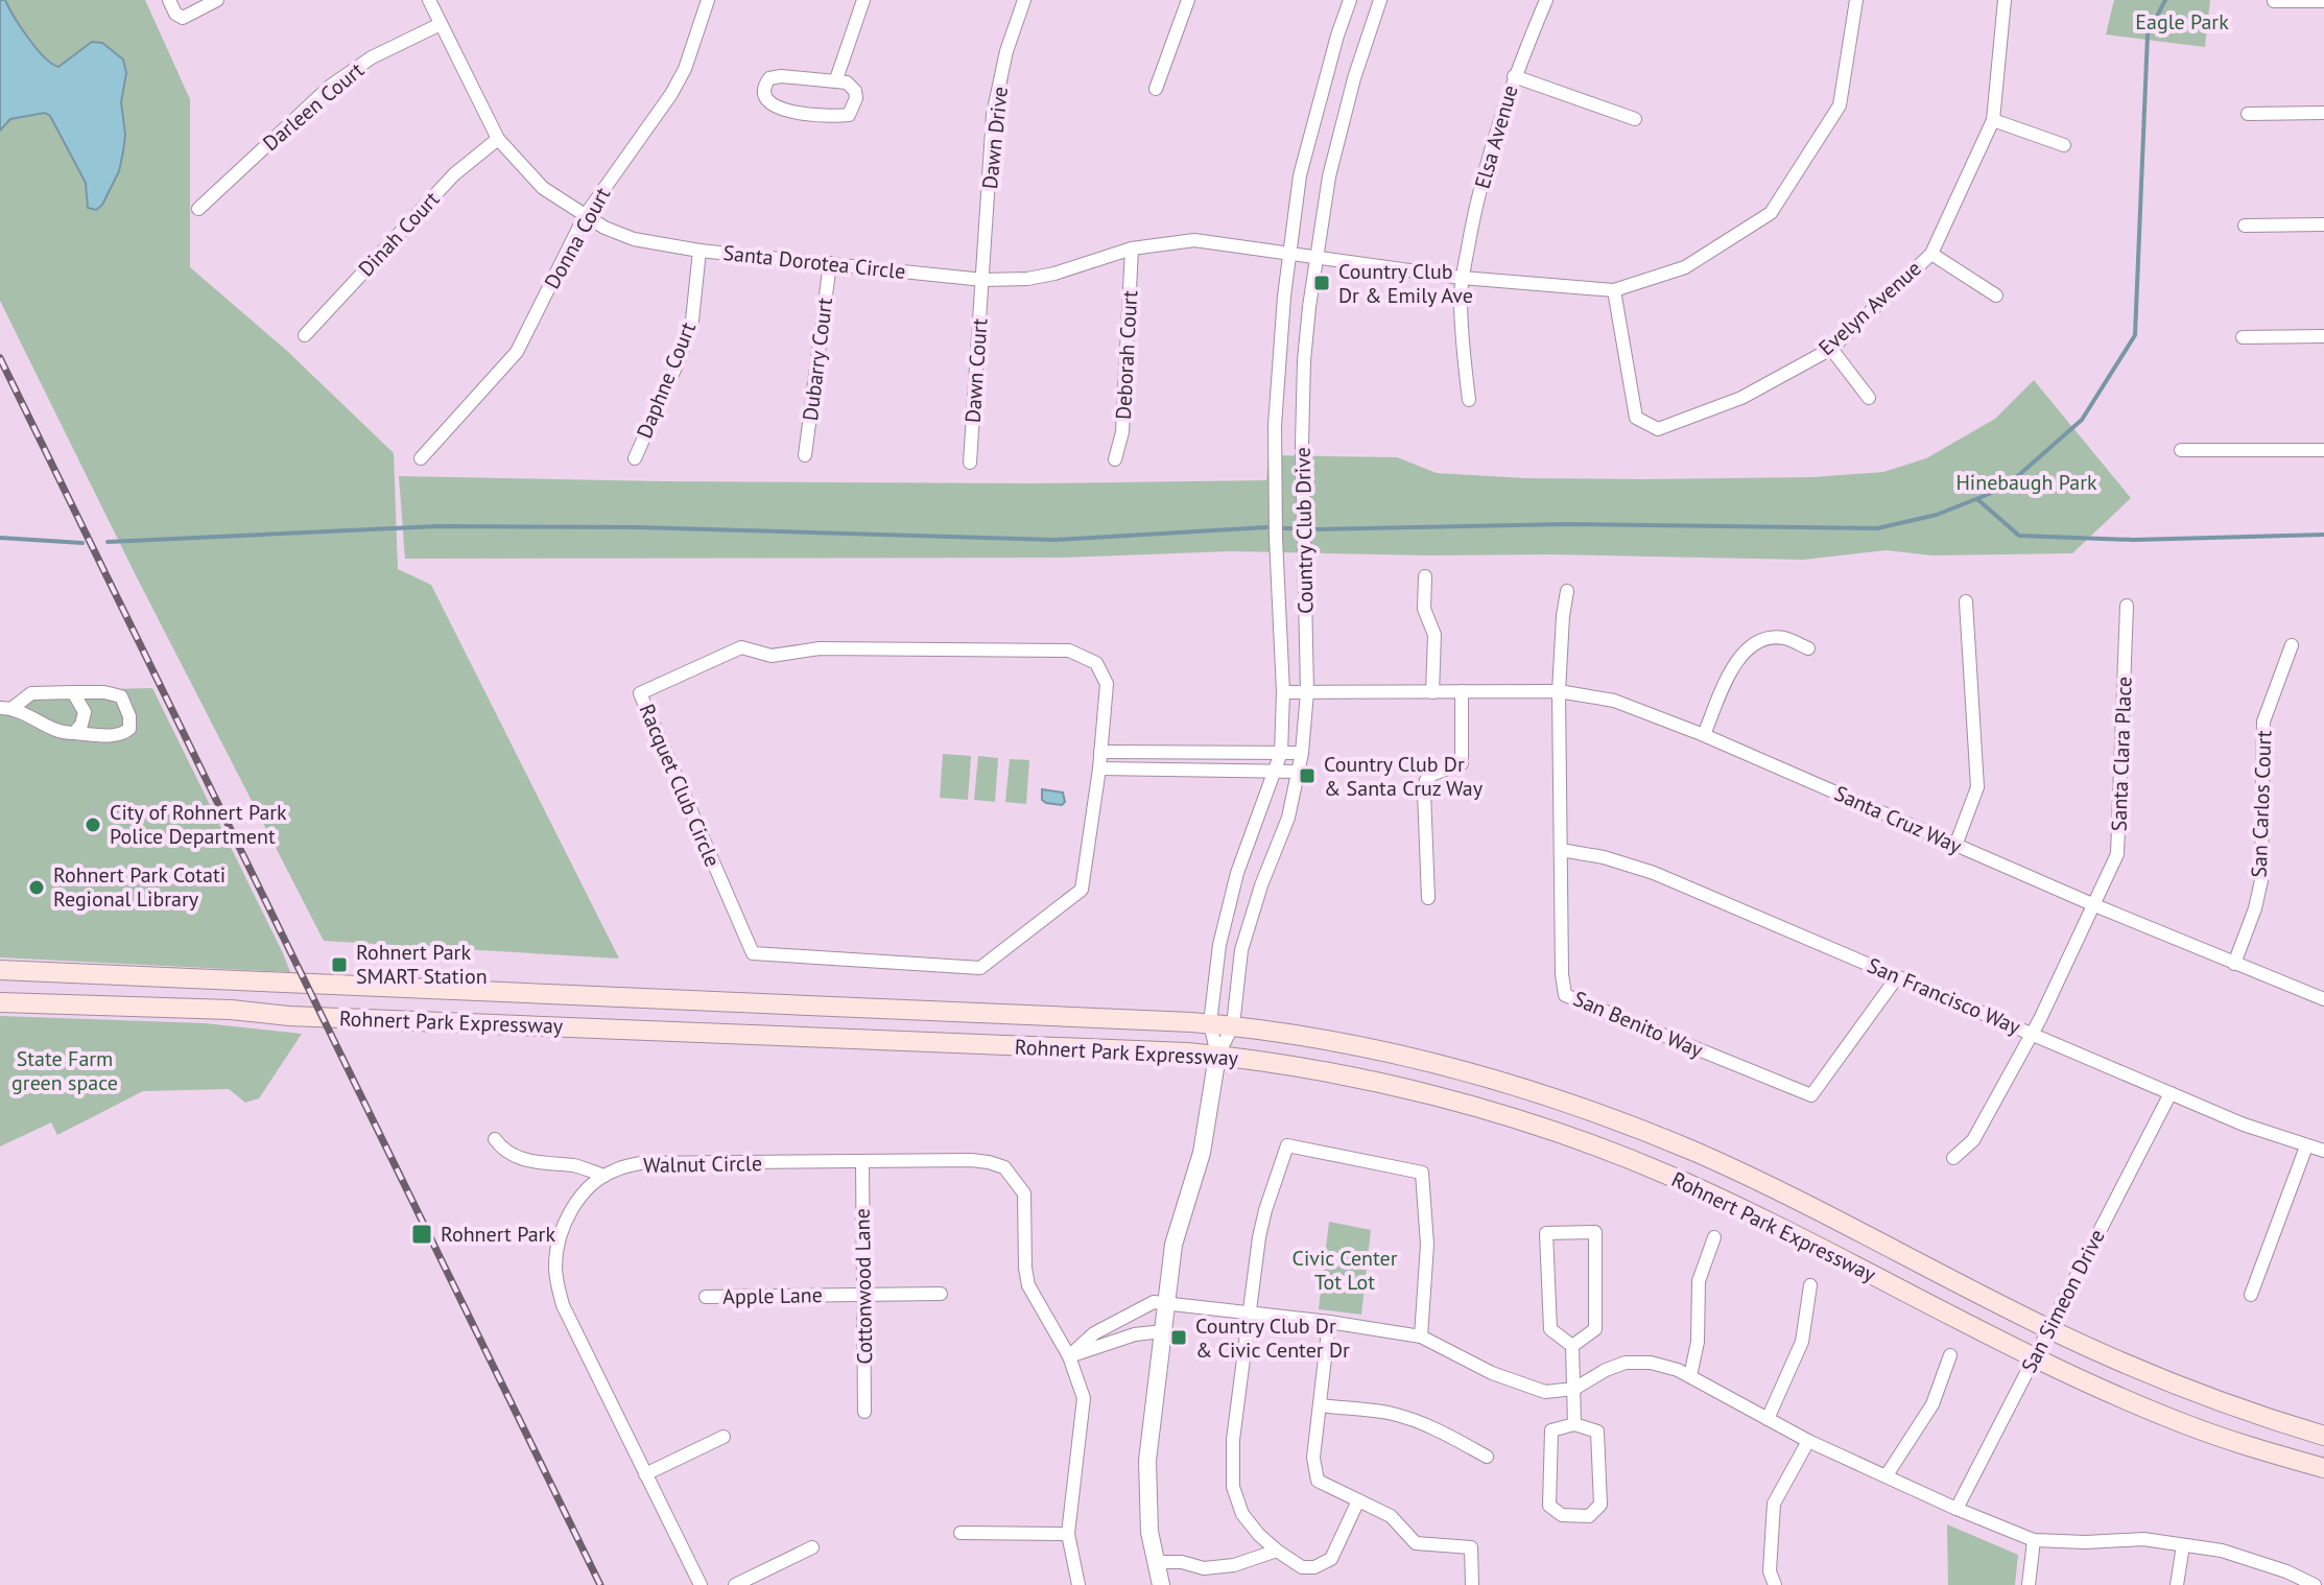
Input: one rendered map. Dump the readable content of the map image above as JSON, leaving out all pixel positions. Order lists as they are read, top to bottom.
{
  "streets": {
    "main road": ["Rohnert Park Expressway"],
    "street": [
      "Darleen Court",
      "Elsa Avenue",
      "Dawn Drive",
      "Dinah Court",
      "Donna Court",
      "Santa Dorotea Circle",
      "Evelyn Avenue",
      "Deborah Court",
      "Dubarry Court",
      "Dawn Court",
      "Daphne Court",
      "Country Club Drive",
      "Santa Clara Place",
      "Racquet Club Circle",
      "San Carlos Court",
      "Santa Cruz Way",
      "San Francisco Way",
      "San Benito Way",
      "Walnut Circle",
      "Cottonwood Lane",
      "Apple Lane",
      "San Simeon Drive"
    ]
  },
  "crossings": [
    ["Darleen Court", "Santa Dorotea Circle"],
    ["Elsa Avenue", "Santa Dorotea Circle"],
    ["Dawn Drive", "Santa Dorotea Circle"],
    ["Dawn Drive", "Dawn Court"],
    ["Dinah Court", "Santa Dorotea Circle"],
    ["Donna Court", "Santa Dorotea Circle"],
    ["Santa Dorotea Circle", "Evelyn Avenue"],
    ["Santa Dorotea Circle", "Deborah Court"],
    ["Santa Dorotea Circle", "Dubarry Court"],
    ["Santa Dorotea Circle", "Dawn Court"],
    ["Santa Dorotea Circle", "Daphne Court"],
    ["Santa Dorotea Circle", "Country Club Drive"],
    ["Country Club Drive", "Santa Cruz Way"],
    ["Country Club Drive", "Rohnert Park Expressway"],
    ["Santa Clara Place", "Santa Cruz Way"],
    ["Santa Clara Place", "San Francisco Way"],
    ["San Carlos Court", "Santa Cruz Way"],
    ["Santa Cruz Way", "San Benito Way"],
    ["San Francisco Way", "San Benito Way"],
    ["San Francisco Way", "San Simeon Drive"],
    ["Rohnert Park Expressway", "San Simeon Drive"],
    ["Walnut Circle", "Cottonwood Lane"],
    ["Cottonwood Lane", "Apple Lane"]
  ],
  "parks": [
    "Eagle Park",
    "Hinebaugh Park",
    "State Farm green space",
    "Civic Center Tot Lot"
  ],
  "places": {
    "transit": [
      "Country Club Dr & Emily Ave",
      "Country Club Dr & Santa Cruz Way",
      "Rohnert Park SMART Station",
      "Rohnert Park",
      "Country Club Dr & Civic Center Dr"
    ],
    "other": ["City of Rohnert Park Police Department", "Rohnert Park Cotati Regional Library"]
  }
}
